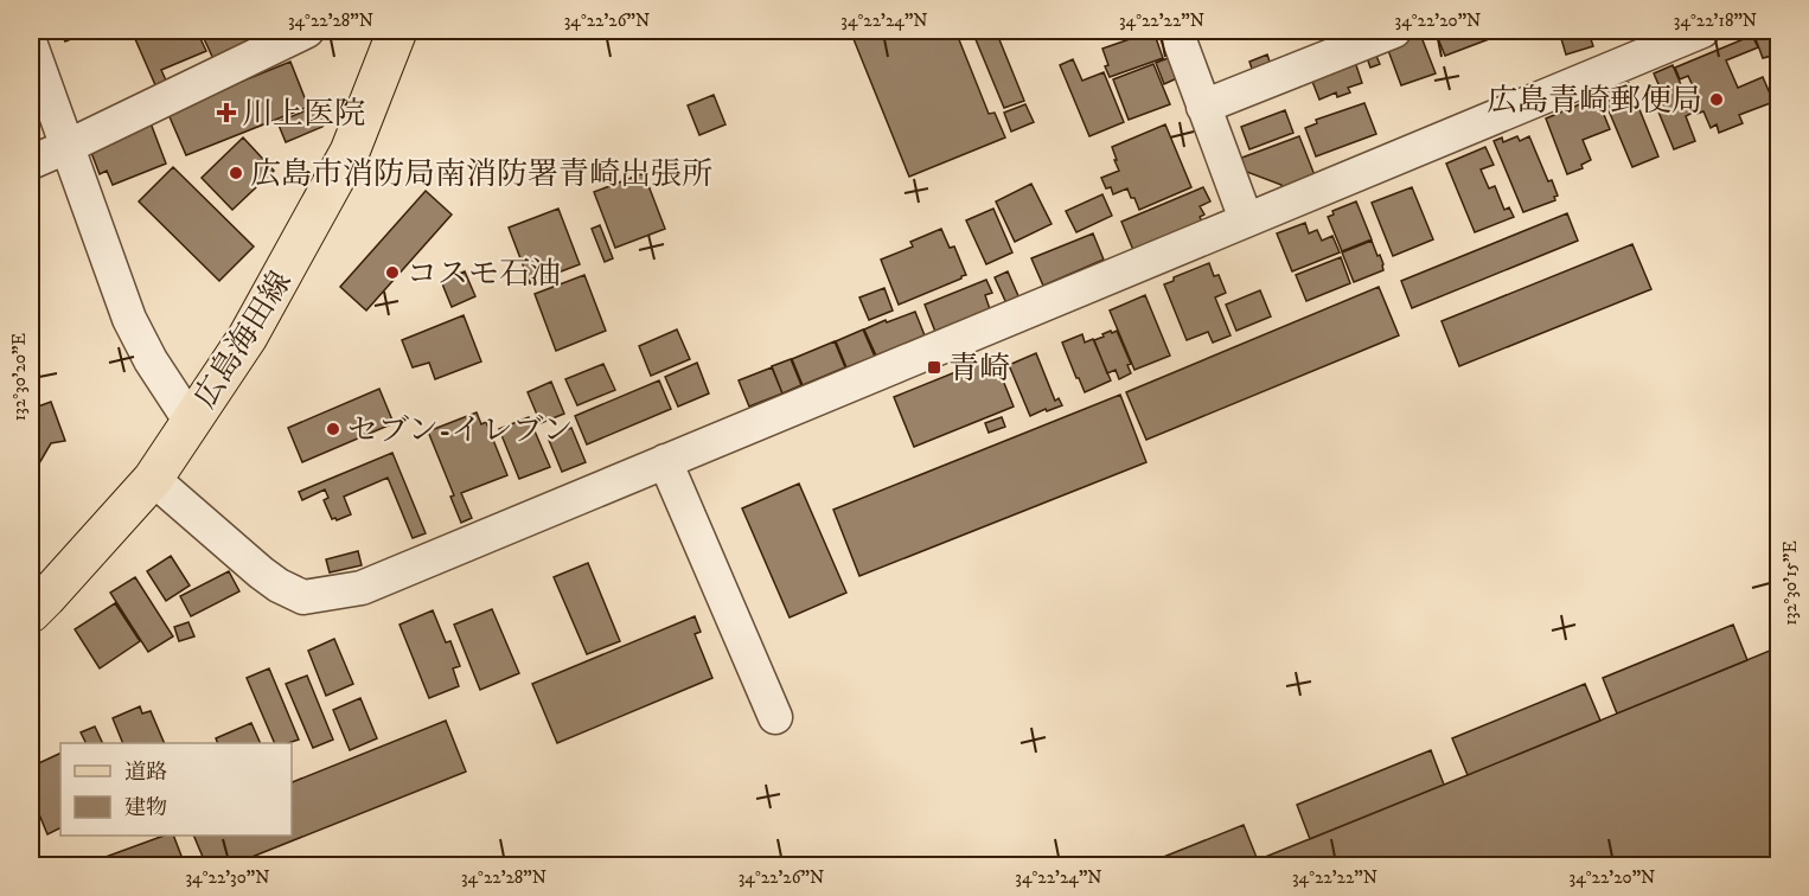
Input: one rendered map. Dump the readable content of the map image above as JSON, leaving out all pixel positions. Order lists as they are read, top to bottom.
{
  "streets": {
    "main road": ["広島海田線"]
  },
  "places": {
    "other": [
      "広島青崎郵便局",
      "広島市消防局南消防署青崎出張所",
      "コスモ石油",
      "セブン-イレブン"
    ],
    "health": ["川上医院"],
    "transit": ["青崎"]
  },
  "legend": ["道路", "建物"],
  "coordinates": [
    "34°22'28\"N",
    "34°22'26\"N",
    "34°22'24\"N",
    "34°22'22\"N",
    "34°22'20\"N",
    "34°22'18\"N",
    "132°30'20\"E",
    "132°30'15\"E",
    "34°22'30\"N"
  ]
}
